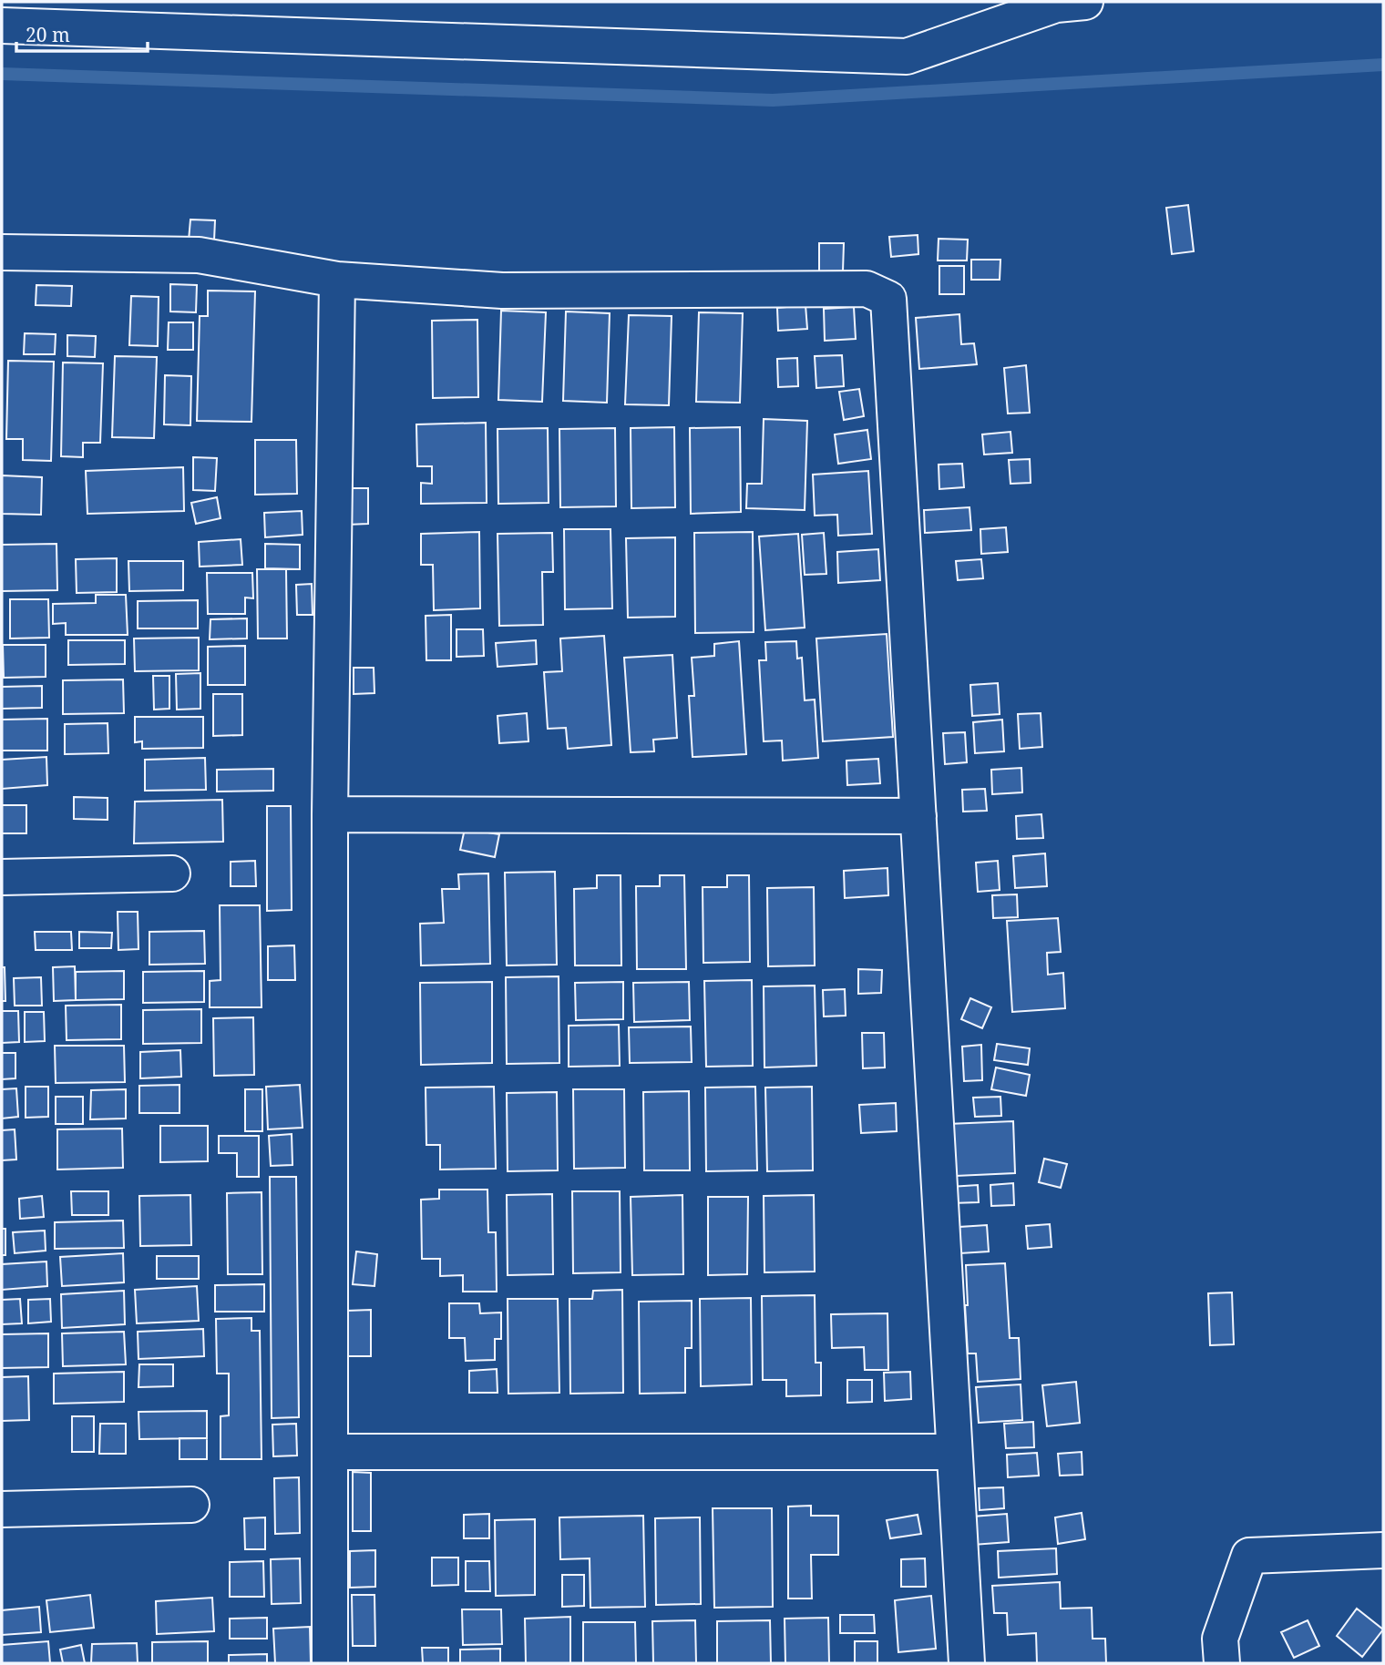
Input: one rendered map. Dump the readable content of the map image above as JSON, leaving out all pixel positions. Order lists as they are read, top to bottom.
{
  "scale_bar": "20 m"
}
